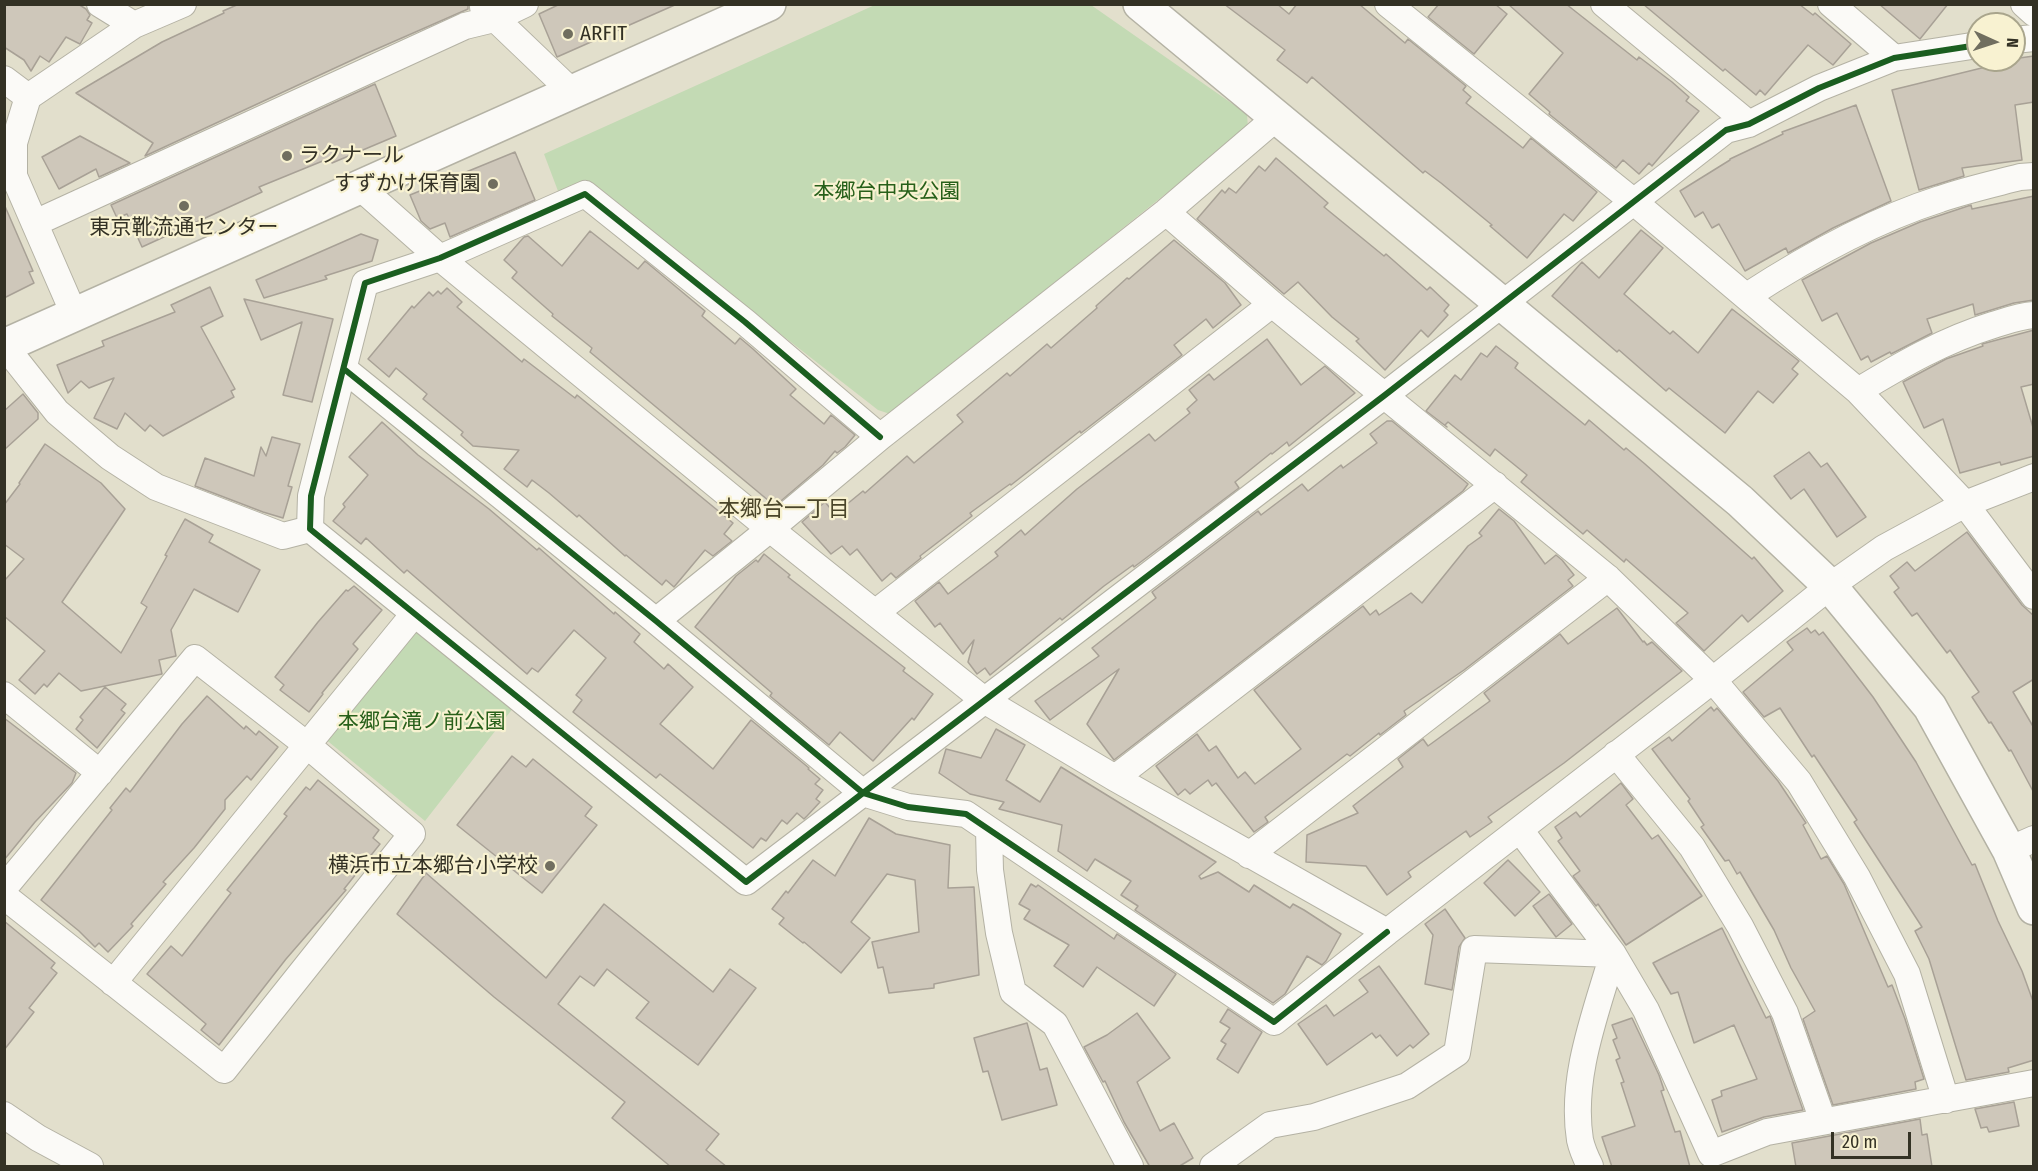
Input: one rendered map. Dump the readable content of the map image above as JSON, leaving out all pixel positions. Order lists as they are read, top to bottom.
{
  "districts": ["本郷台一丁目"],
  "parks": ["本郷台中央公園", "本郷台滝ノ前公園"],
  "places": [
    "ARFIT",
    "ラクナール",
    "すずかけ保育園",
    "東京靴流通センター",
    "横浜市立本郷台小学校"
  ],
  "scale_bar": "20 m",
  "north": "right"
}
